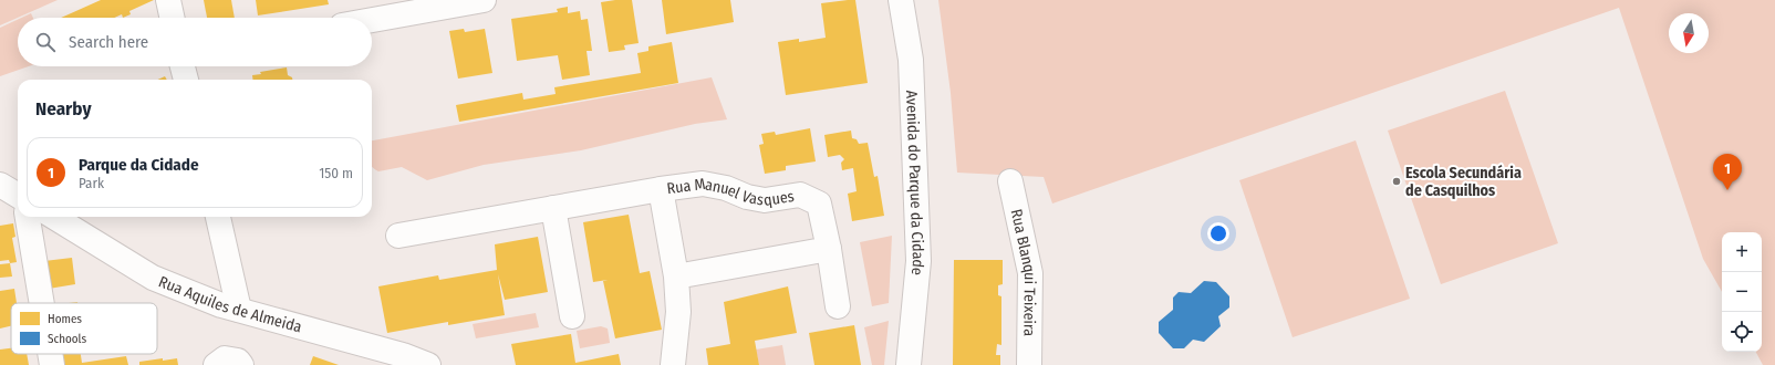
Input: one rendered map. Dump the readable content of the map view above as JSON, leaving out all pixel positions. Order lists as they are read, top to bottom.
{
  "streets": {
    "street": [
      "Avenida do Parque da Cidade",
      "Rua Manuel Vasques",
      "Rua Blanqui Teixeira",
      "Rua Aquiles de Almeida"
    ]
  },
  "places": ["Escola Secundária de Casquilhos"],
  "legend": ["Homes", "Schools"],
  "north": "bottom",
  "page": {
    "search": "Search here",
    "heading": "Nearby",
    "list": [
      {
        "mark": "1",
        "name": "Parque da Cidade",
        "note": "Park",
        "value": "150 m"
      }
    ],
    "pins": "1",
    "map_buttons": ["+", "−"]
  }
}
